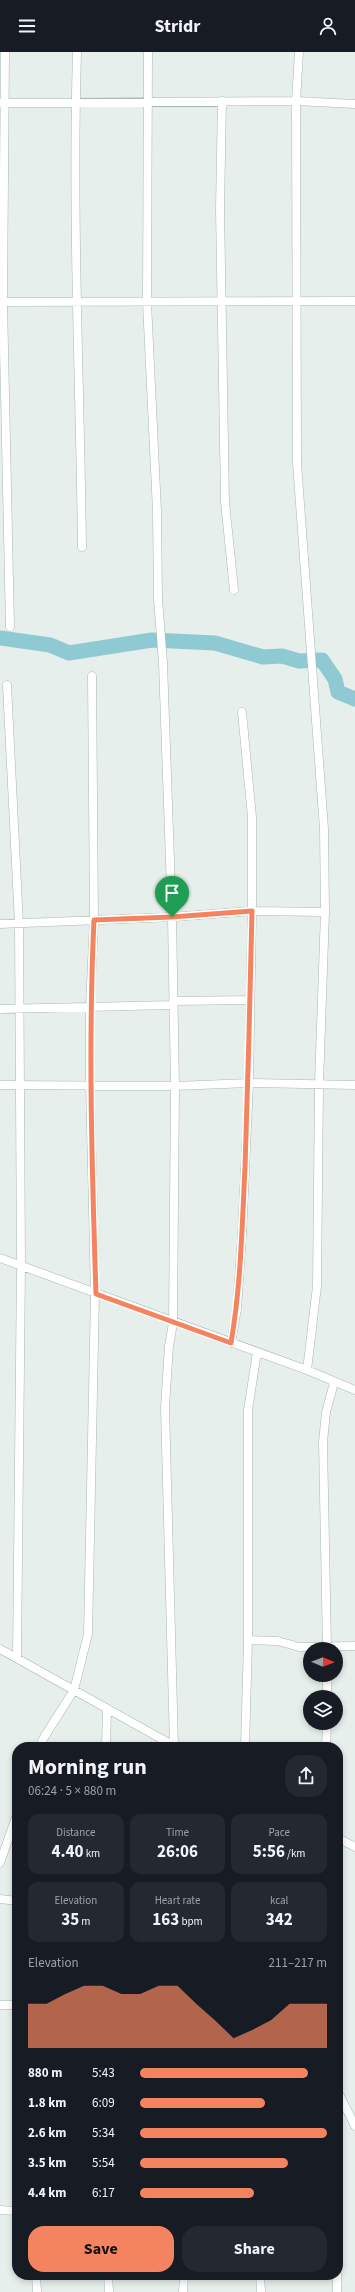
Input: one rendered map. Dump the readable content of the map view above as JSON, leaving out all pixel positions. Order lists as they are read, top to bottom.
{
  "north": "right",
  "page": {
    "header": "Stridr",
    "heading": ["Morning run", "06:24 · 5 × 880 m"],
    "stats": [
      ["Distance", "4.40 km"],
      ["Time", "26:06"],
      ["Pace", "5:56 /km"],
      ["Elevation", "35 m"],
      ["Heart rate", "163 bpm"],
      ["kcal", "342"]
    ],
    "chart": ["Elevation", "211–217 m"],
    "list": [
      {
        "name": "880 m",
        "note": "5:43"
      },
      {
        "name": "1.8 km",
        "note": "6:09"
      },
      {
        "name": "2.6 km",
        "note": "5:34"
      },
      {
        "name": "3.5 km",
        "note": "5:54"
      },
      {
        "name": "4.4 km",
        "note": "6:17"
      }
    ],
    "buttons": ["Save", "Share"]
  }
}
